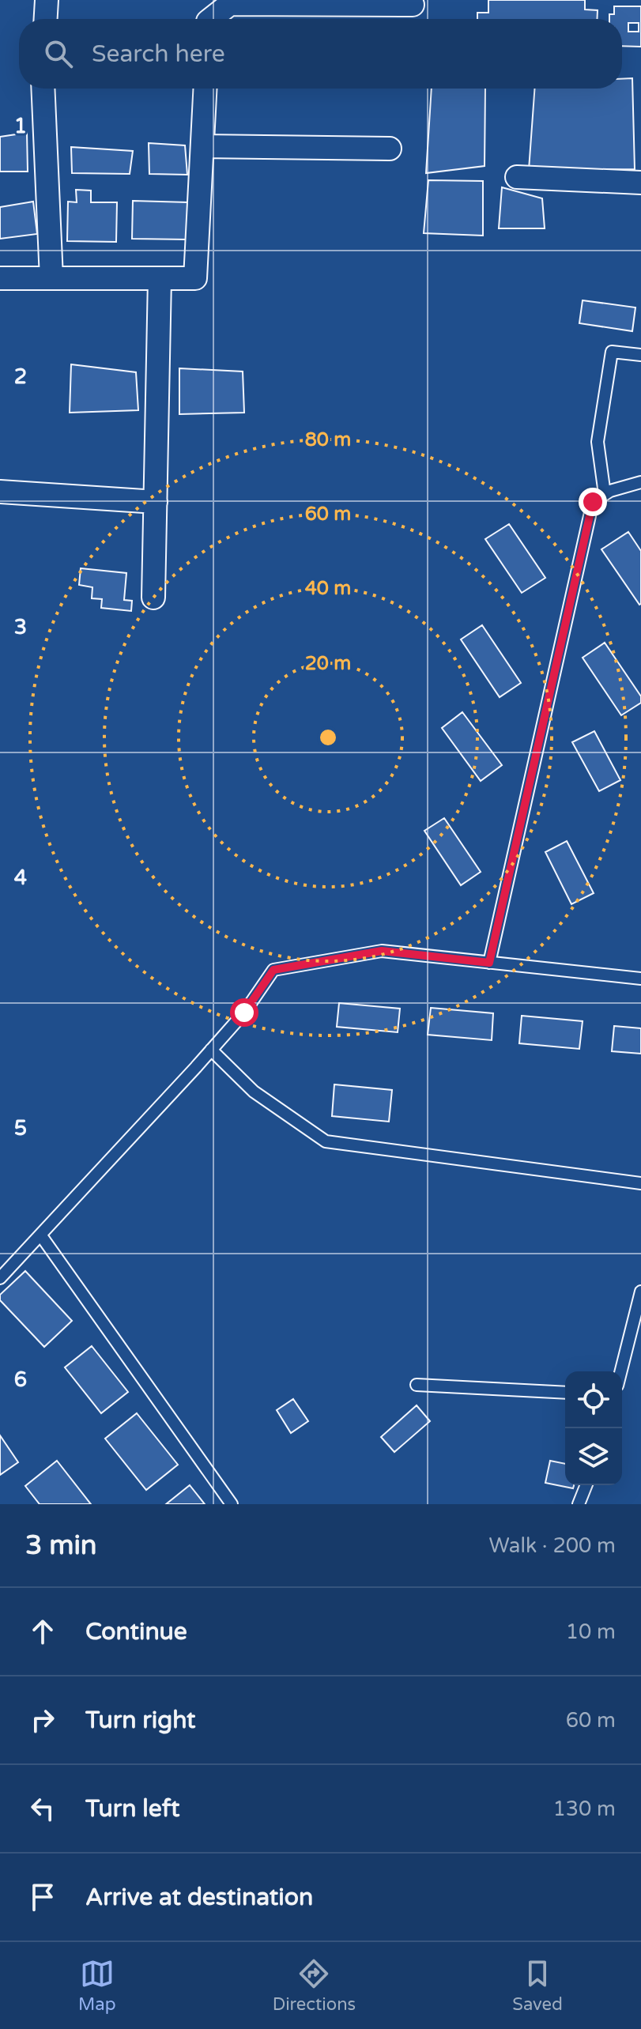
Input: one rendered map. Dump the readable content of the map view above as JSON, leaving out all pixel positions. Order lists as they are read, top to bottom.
{
  "page": {
    "search": "Search here",
    "heading": ["3 min", "Walk · 200 m"],
    "list": [
      ["Continue", "10 m"],
      ["Turn right", "60 m"],
      ["Turn left", "130 m"],
      "Arrive at destination"
    ],
    "nav": ["Map", "Directions", "Saved"]
  },
  "grid": {
    "rows": [
      "1",
      "2",
      "3",
      "4",
      "5",
      "6"
    ]
  },
  "rings": [
    "80 m",
    "60 m",
    "40 m",
    "20 m"
  ]
}
